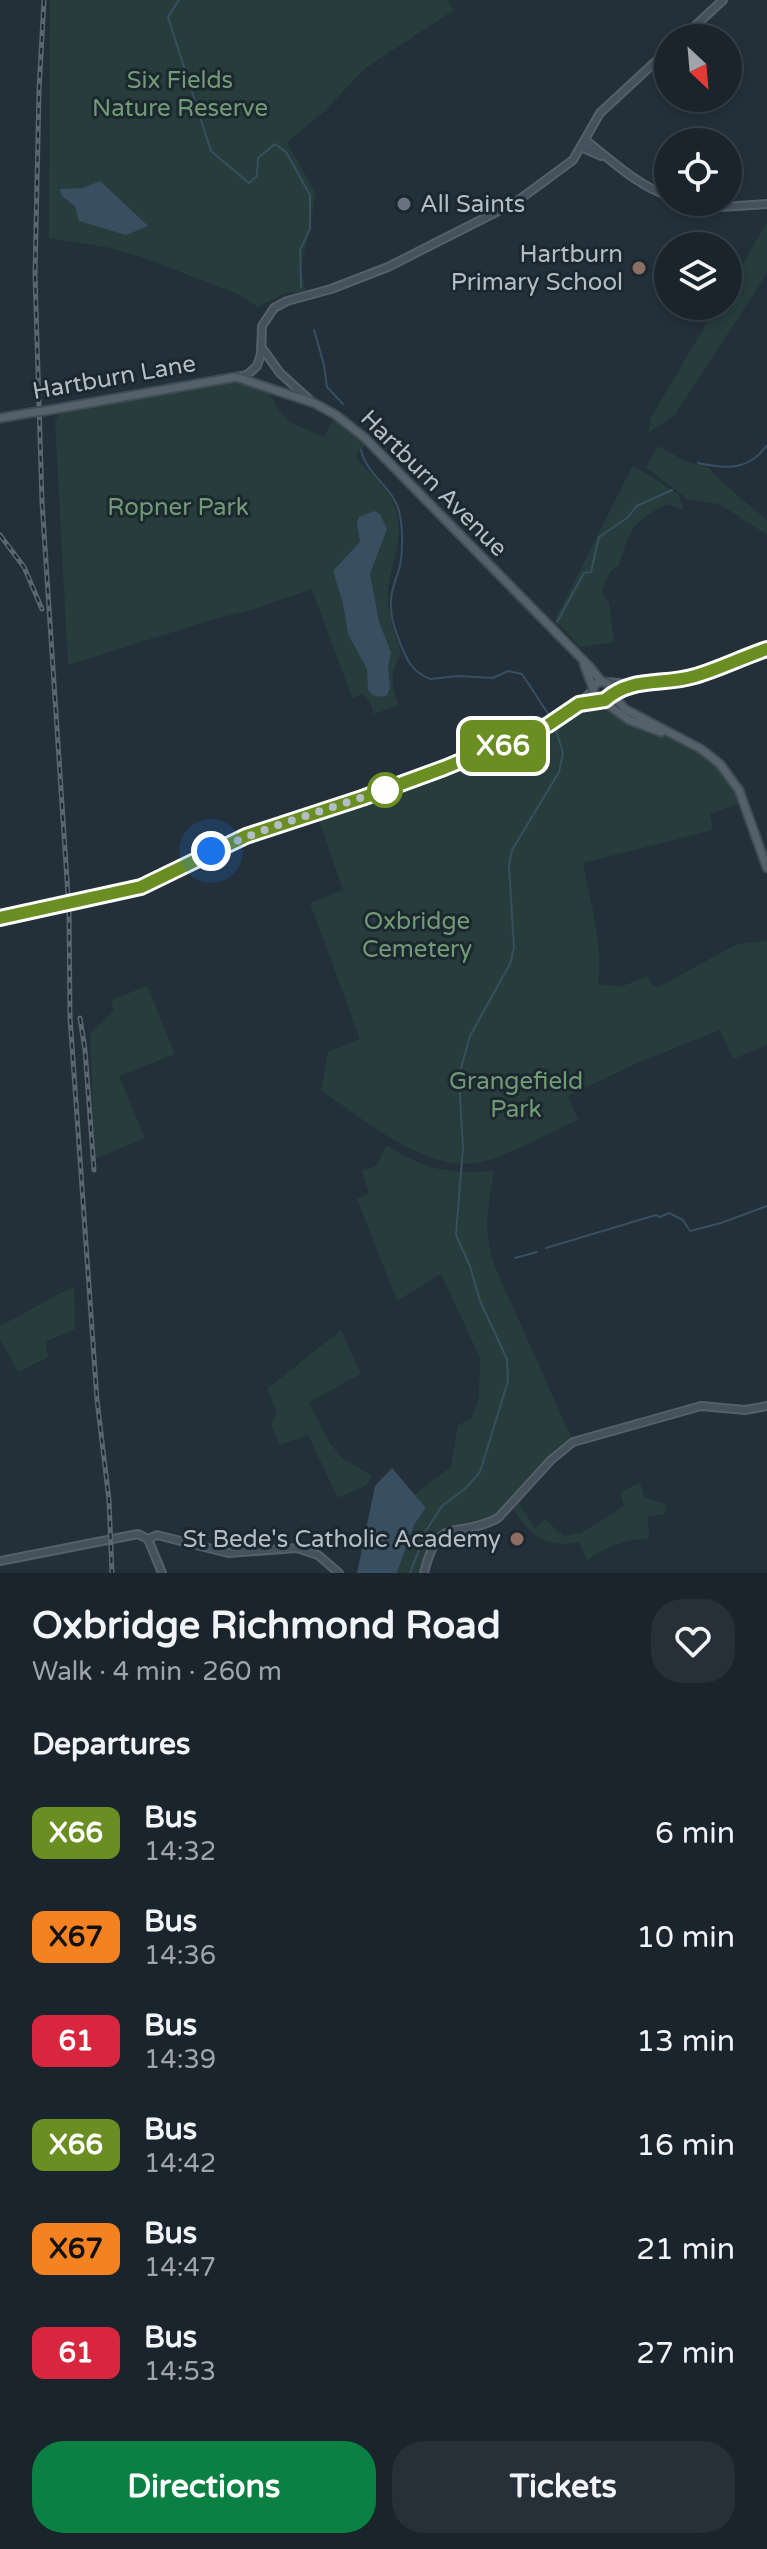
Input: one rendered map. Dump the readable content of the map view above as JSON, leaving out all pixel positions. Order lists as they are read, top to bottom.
{
  "streets": {
    "main road": ["Hartburn Lane", "Hartburn Avenue"]
  },
  "crossings": [
    ["Hartburn Lane", "Hartburn Avenue"]
  ],
  "parks": [
    "Six Fields Nature Reserve",
    "Ropner Park",
    "Oxbridge Cemetery",
    "Grangefield Park"
  ],
  "places": ["All Saints", "Hartburn Primary School", "St Bede's Catholic Academy"],
  "lines": ["bus line X66"],
  "north": "bottom right",
  "page": {
    "on_map": "X66",
    "heading": [
      ["Oxbridge Richmond Road", "Walk · 4 min · 260 m"],
      "Departures"
    ],
    "list": [
      {
        "mark": "X66",
        "name": "Bus",
        "note": "14:32",
        "value": "6 min"
      },
      {
        "mark": "X67",
        "name": "Bus",
        "note": "14:36",
        "value": "10 min"
      },
      {
        "mark": "61",
        "name": "Bus",
        "note": "14:39",
        "value": "13 min"
      },
      {
        "mark": "X66",
        "name": "Bus",
        "note": "14:42",
        "value": "16 min"
      },
      {
        "mark": "X67",
        "name": "Bus",
        "note": "14:47",
        "value": "21 min"
      },
      {
        "mark": "61",
        "name": "Bus",
        "note": "14:53",
        "value": "27 min"
      }
    ],
    "buttons": ["Directions", "Tickets"]
  }
}
